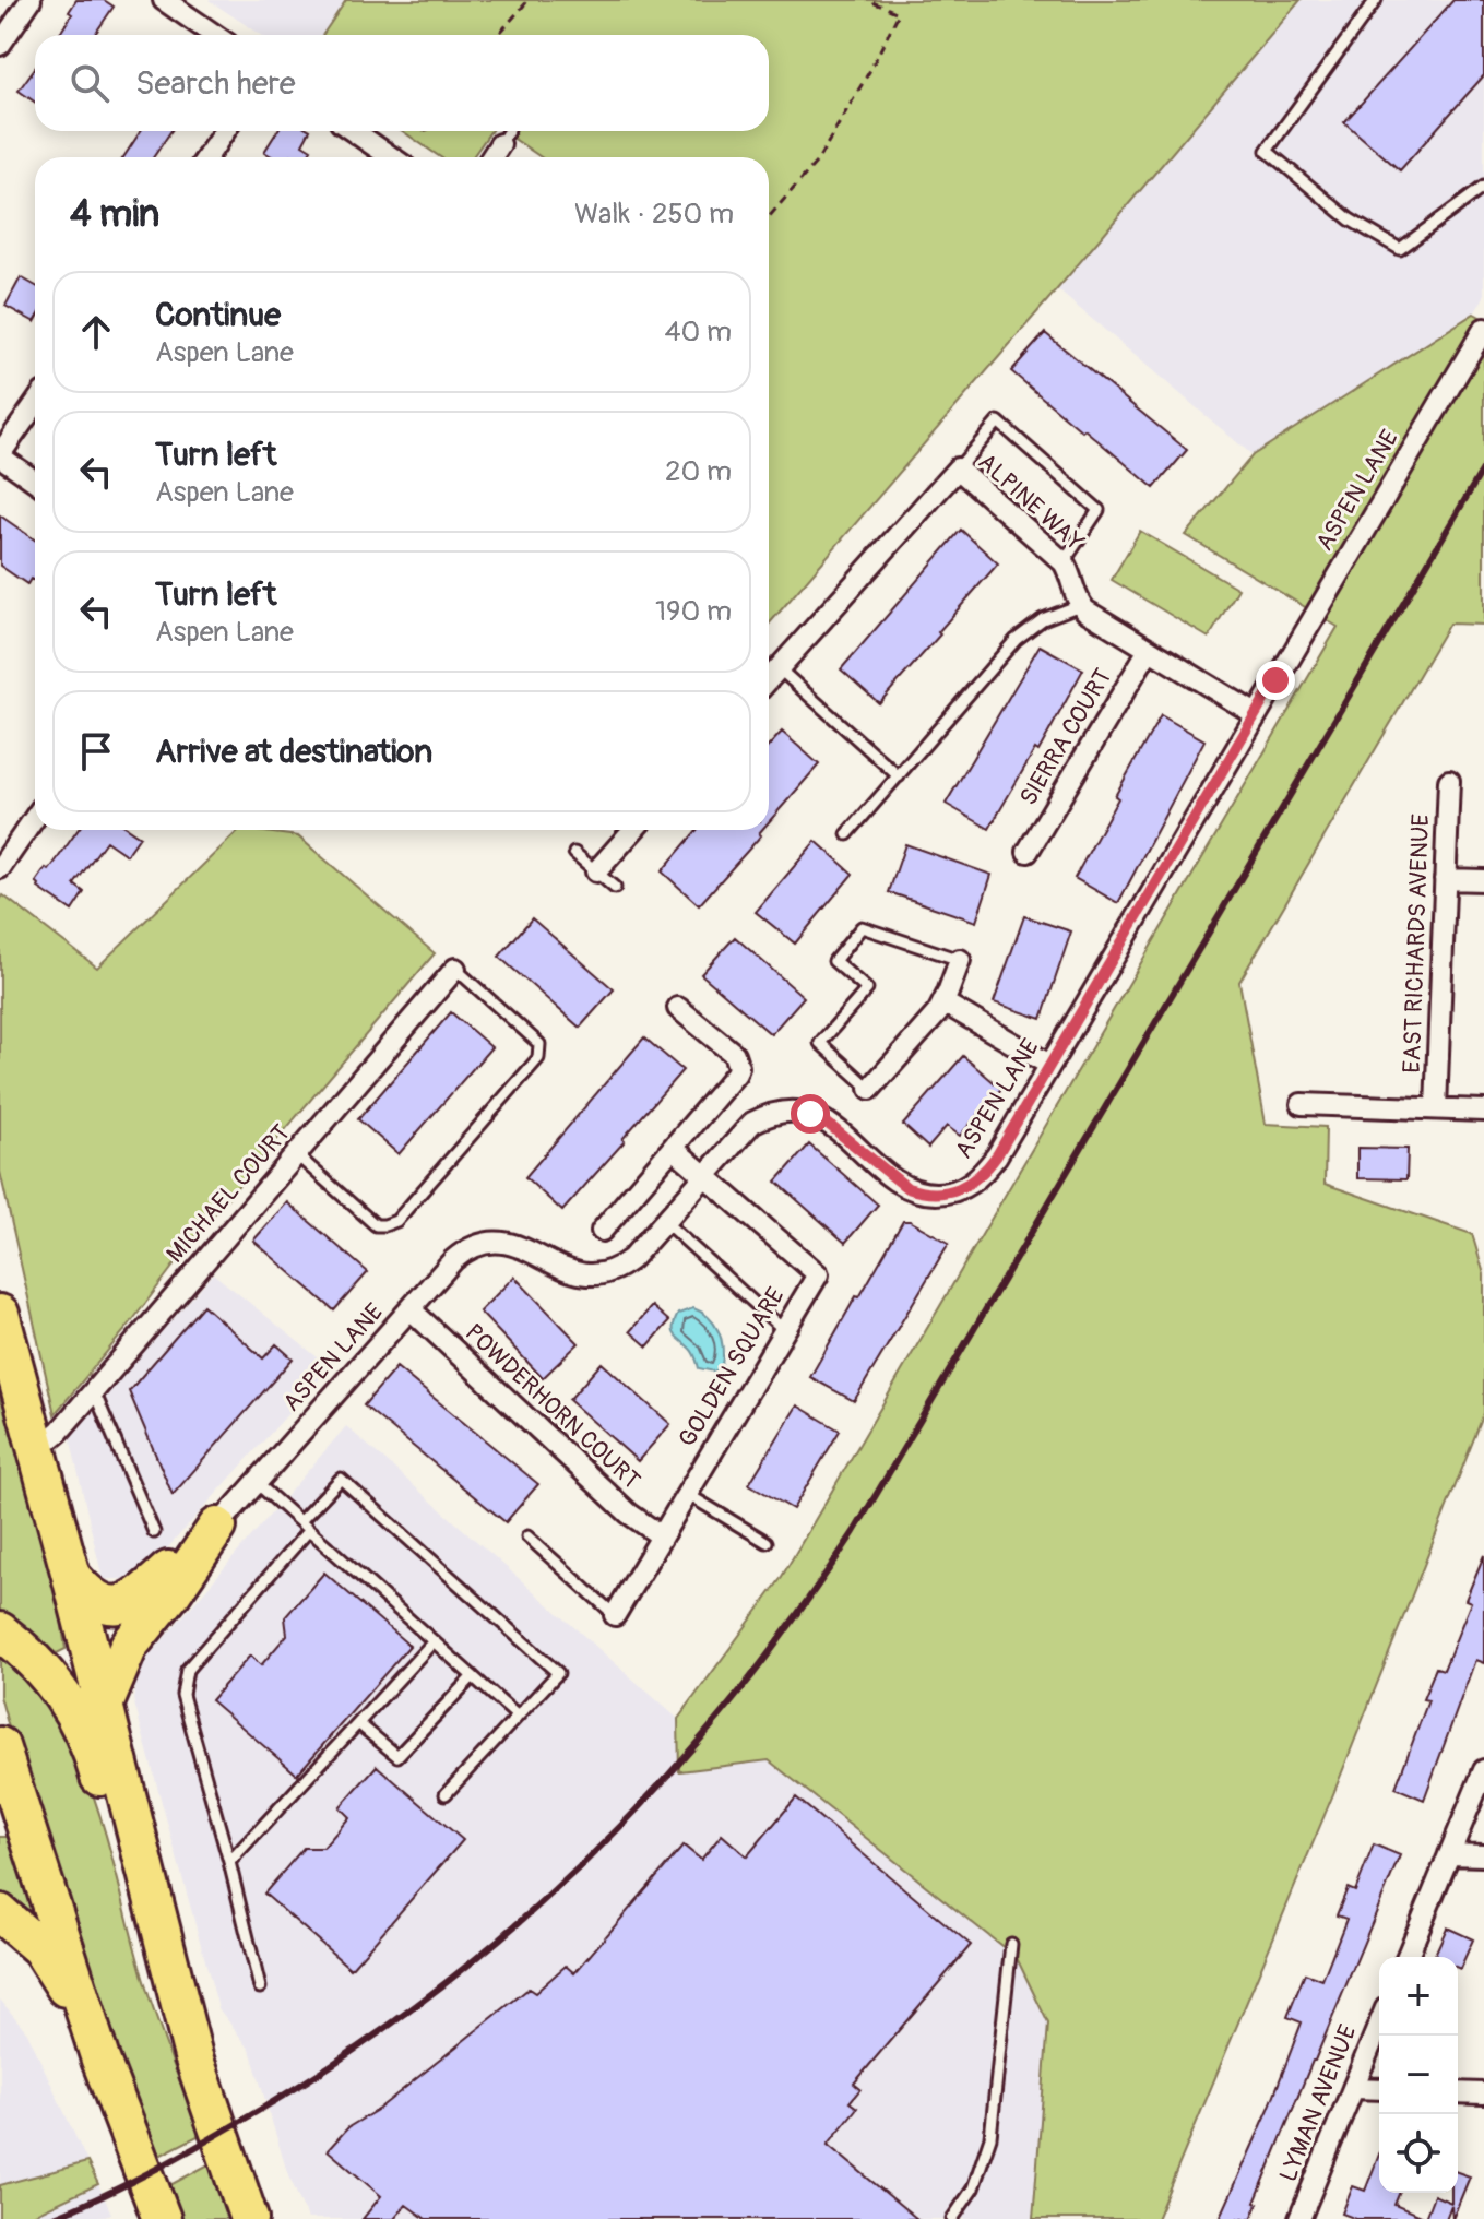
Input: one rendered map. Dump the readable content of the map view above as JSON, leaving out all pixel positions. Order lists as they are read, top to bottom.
{
  "streets": {
    "street": [
      "ASPEN LANE",
      "ALPINE WAY",
      "SIERRA COURT",
      "EAST RICHARDS AVENUE",
      "MICHAEL COURT",
      "GOLDEN SQUARE",
      "POWDERHORN COURT",
      "LYMAN AVENUE"
    ]
  },
  "crossings": [
    ["ASPEN LANE", "GOLDEN SQUARE"],
    ["ASPEN LANE", "POWDERHORN COURT"],
    ["GOLDEN SQUARE", "POWDERHORN COURT"]
  ],
  "page": {
    "search": "Search here",
    "heading": ["4 min", "Walk · 250 m"],
    "list": [
      ["Continue", "Aspen Lane", "40 m"],
      ["Turn left", "Aspen Lane", "20 m"],
      ["Turn left", "Aspen Lane", "190 m"],
      "Arrive at destination"
    ],
    "map_buttons": ["+", "−"]
  }
}
